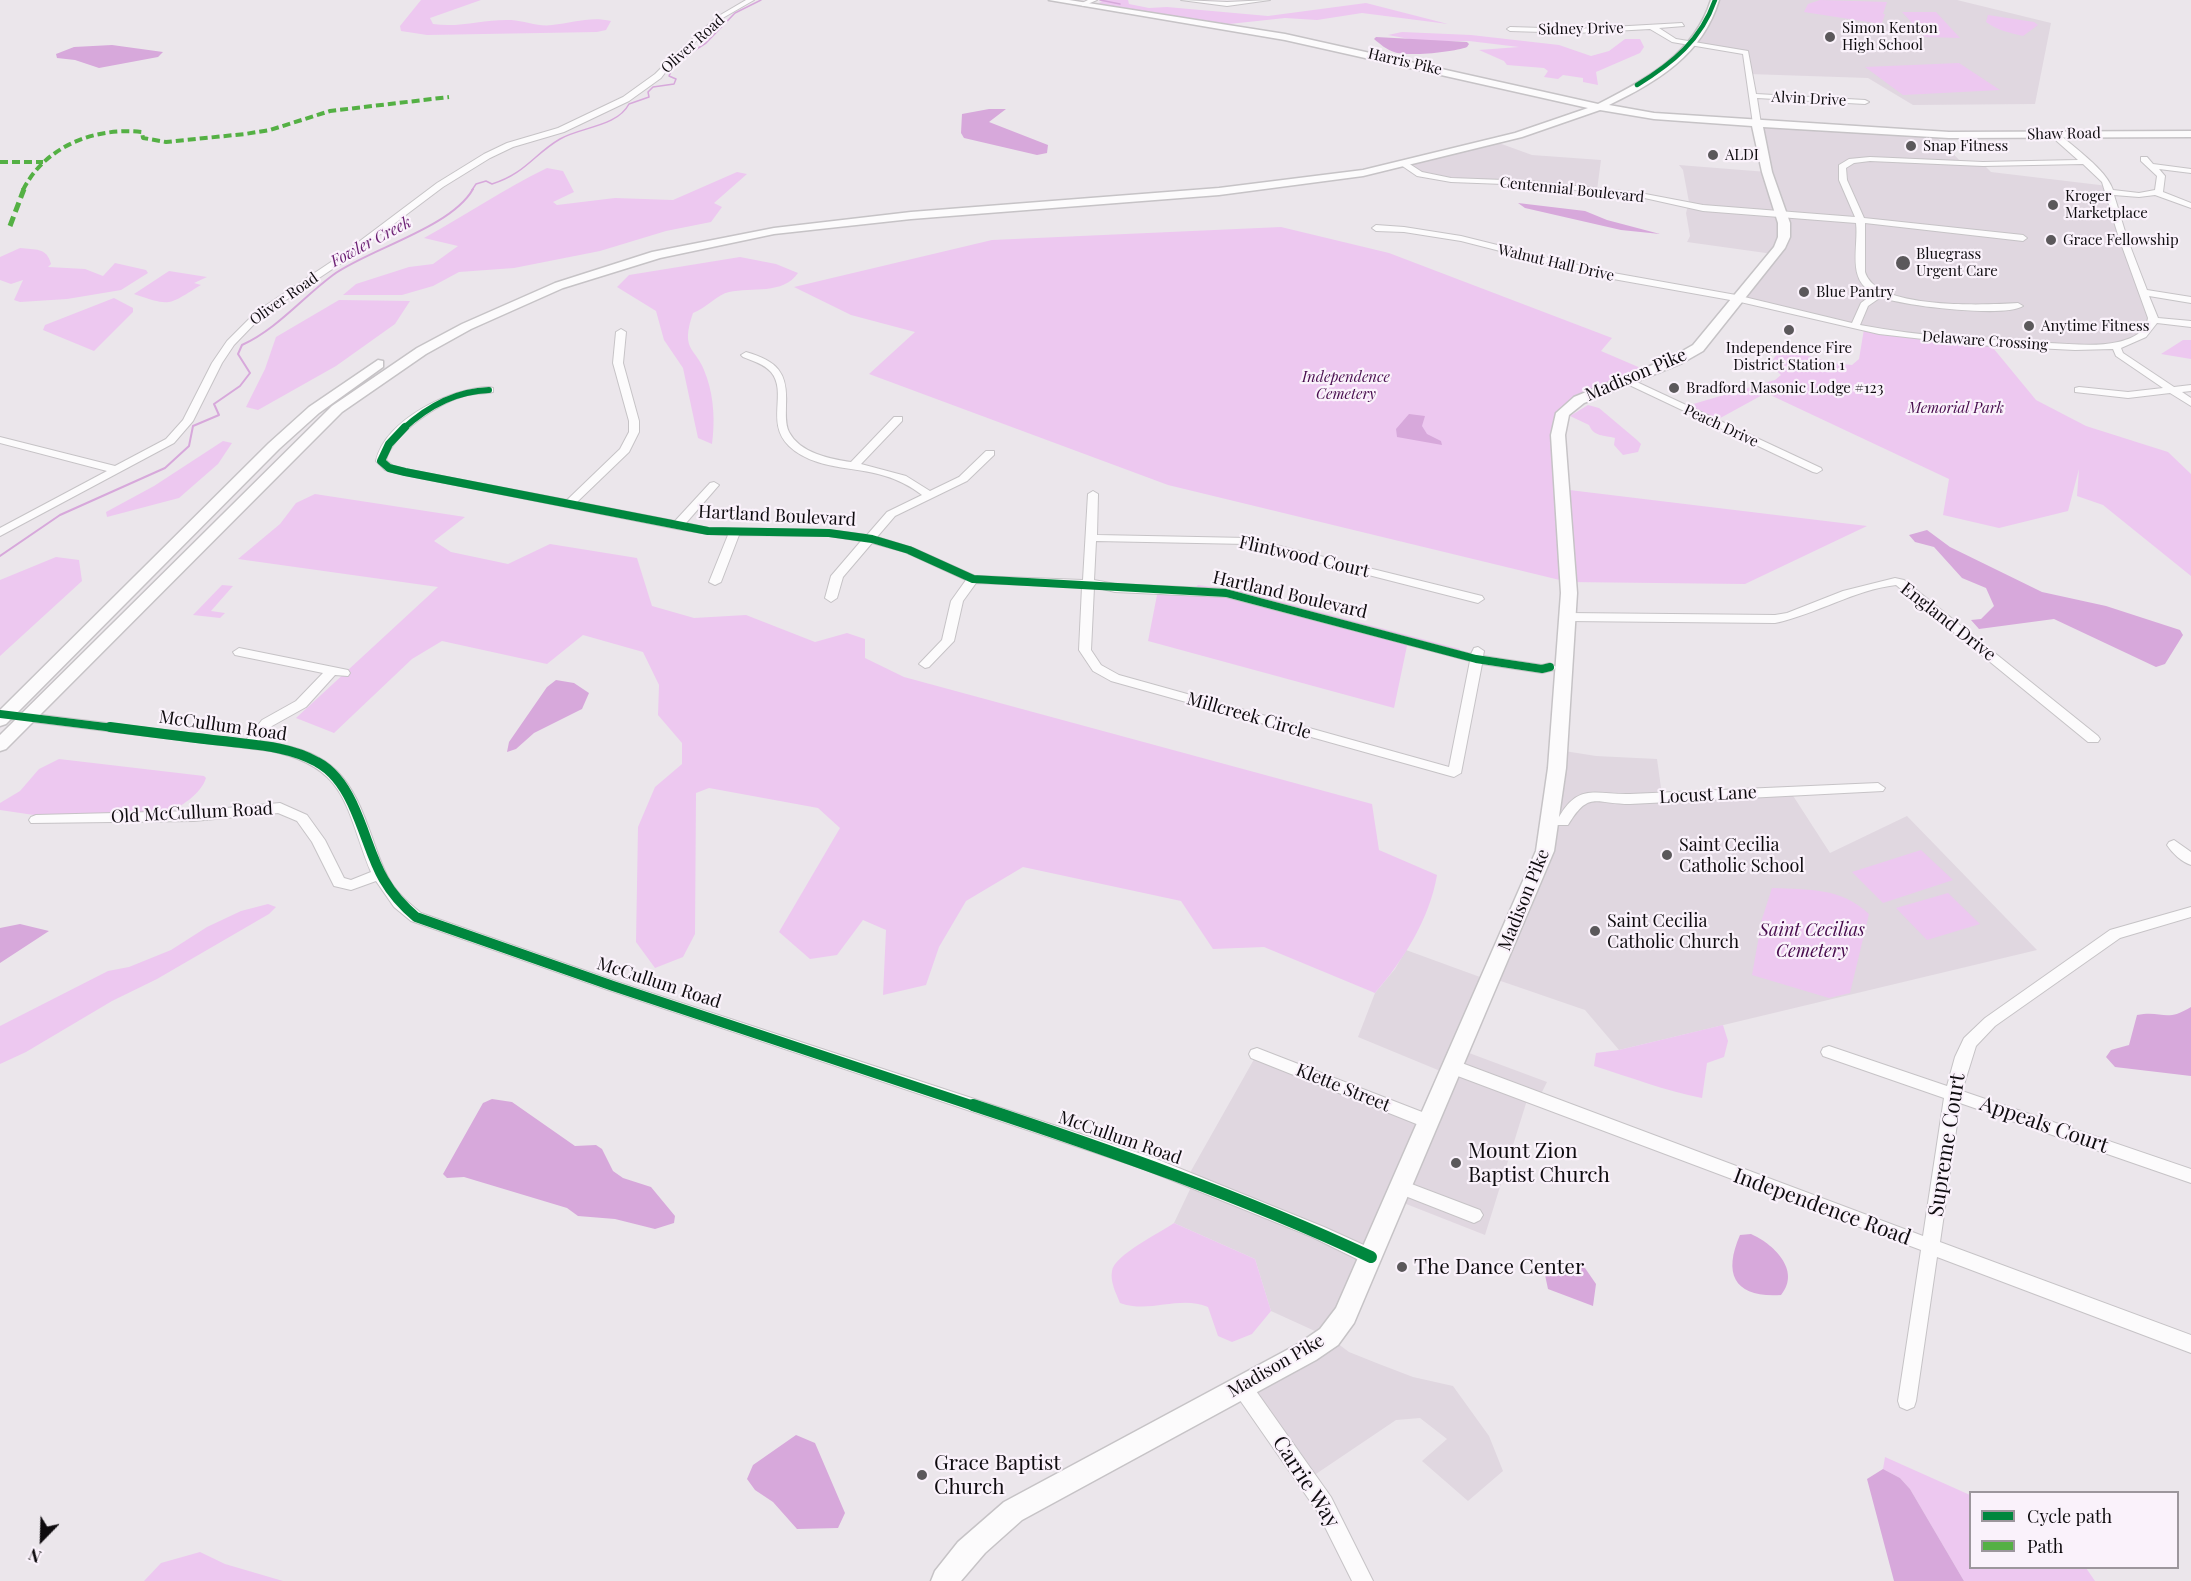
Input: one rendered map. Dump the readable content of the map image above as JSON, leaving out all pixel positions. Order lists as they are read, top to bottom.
{
  "streets": {
    "main road": ["Harris Pike", "Shaw Road", "Madison Pike"],
    "street": [
      "Sidney Drive",
      "Oliver Road",
      "Alvin Drive",
      "Centennial Boulevard",
      "Walnut Hall Drive",
      "Delaware Crossing",
      "Peach Drive",
      "Hartland Boulevard",
      "Flintwood Court",
      "England Drive",
      "Millcreek Circle",
      "McCullum Road",
      "Locust Lane",
      "Old McCullum Road",
      "Klette Street",
      "Appeals Court",
      "Supreme Court",
      "Independence Road",
      "Carrie Way"
    ]
  },
  "crossings": [
    ["Harris Pike", "Shaw Road"],
    ["Harris Pike", "Madison Pike"],
    ["Alvin Drive", "Madison Pike"],
    ["Shaw Road", "Madison Pike"],
    ["Centennial Boulevard", "Madison Pike"],
    ["Walnut Hall Drive", "Delaware Crossing"],
    ["Walnut Hall Drive", "Madison Pike"],
    ["Delaware Crossing", "Madison Pike"],
    ["Madison Pike", "Peach Drive"],
    ["Madison Pike", "Hartland Boulevard"],
    ["Madison Pike", "England Drive"],
    ["Madison Pike", "McCullum Road"],
    ["Madison Pike", "Locust Lane"],
    ["Madison Pike", "Klette Street"],
    ["Madison Pike", "Independence Road"],
    ["Madison Pike", "Carrie Way"],
    ["Hartland Boulevard", "Millcreek Circle"],
    ["Flintwood Court", "Millcreek Circle"],
    ["McCullum Road", "Old McCullum Road"],
    ["Appeals Court", "Supreme Court"],
    ["Supreme Court", "Independence Road"]
  ],
  "water": ["Fowler Creek"],
  "parks": ["Independence Cemetery", "Memorial Park", "Saint Cecilias Cemetery"],
  "places": [
    "Simon Kenton High School",
    "Snap Fitness",
    "ALDI",
    "Kroger Marketplace",
    "Grace Fellowship",
    "Bluegrass Urgent Care",
    "Blue Pantry",
    "Anytime Fitness",
    "Independence Fire District Station 1",
    "Bradford Masonic Lodge #123",
    "Saint Cecilia Catholic School",
    "Saint Cecilia Catholic Church",
    "Mount Zion Baptist Church",
    "The Dance Center",
    "Grace Baptist Church"
  ],
  "legend": ["Cycle path", "Path"],
  "north": "bottom left"
}
